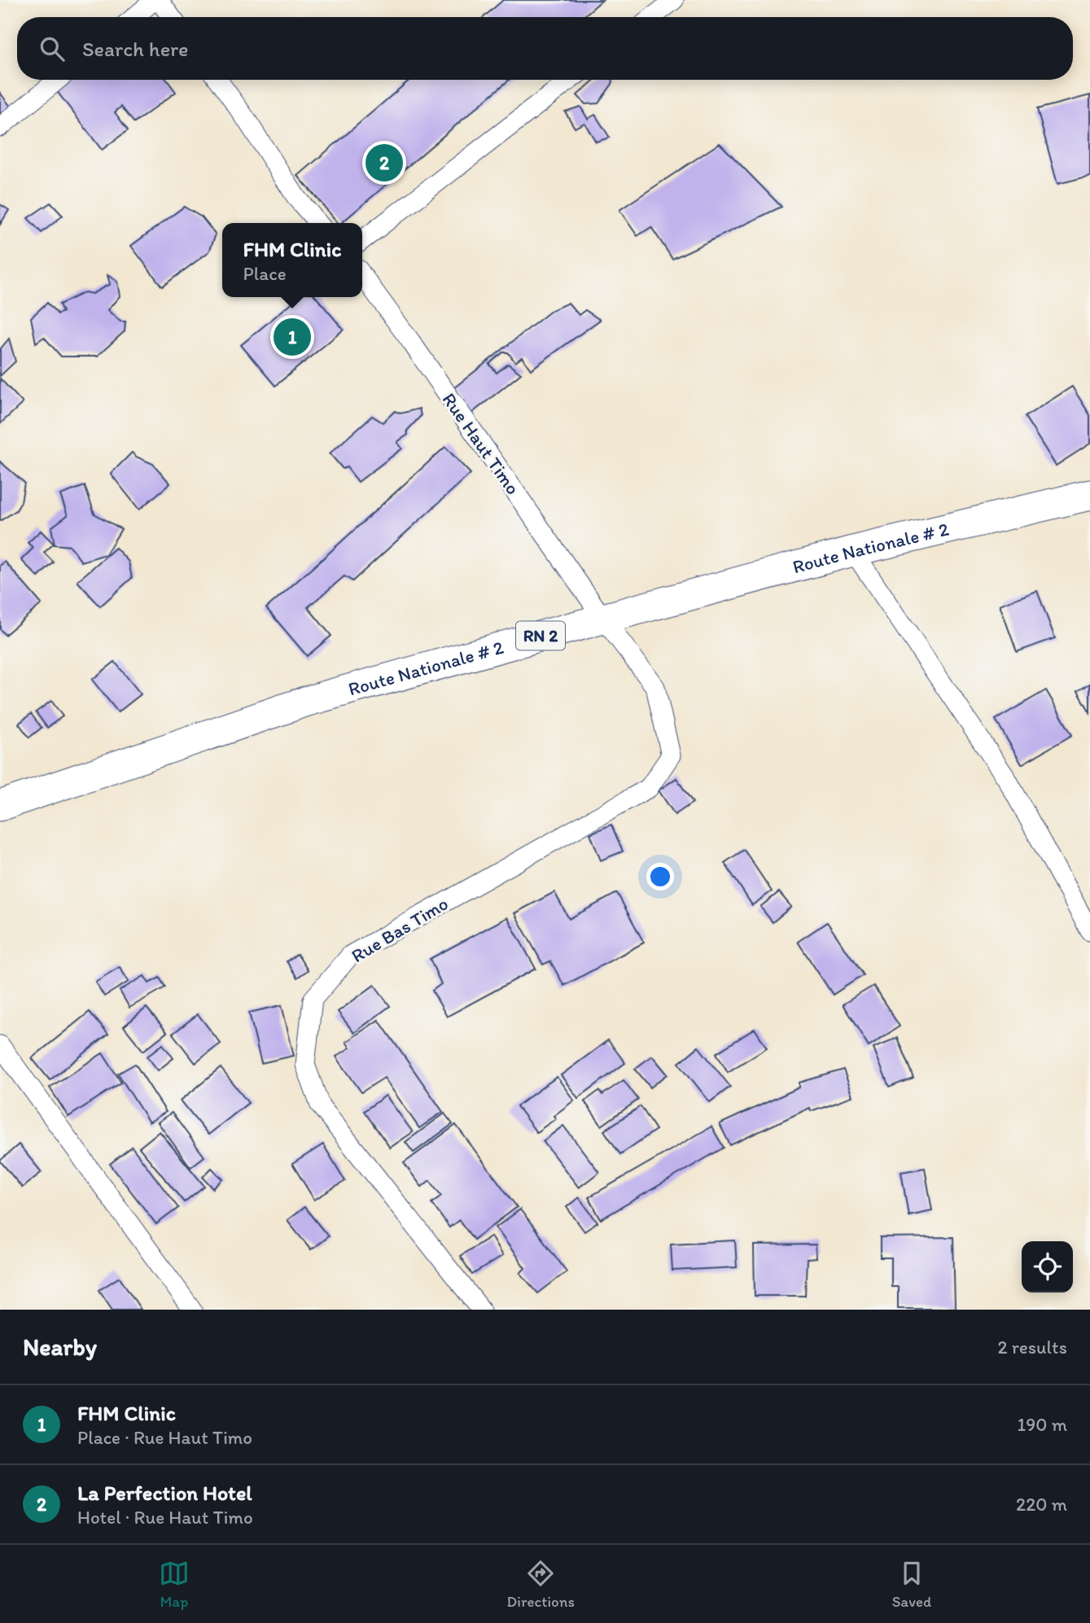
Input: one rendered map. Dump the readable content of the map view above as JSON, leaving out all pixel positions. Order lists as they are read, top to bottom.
{
  "streets": {
    "main road": ["Route Nationale # 2", "RN 2"],
    "street": ["Rue Haut Timo", "Rue Bas Timo"]
  },
  "crossings": [
    ["Rue Haut Timo", "Route Nationale # 2"],
    ["Rue Haut Timo", "Rue Bas Timo"],
    ["Route Nationale # 2", "Rue Bas Timo"]
  ],
  "page": {
    "search": "Search here",
    "pins": ["2", "1"],
    "popup": ["FHM Clinic", "Place"],
    "heading": ["Nearby", "2 results"],
    "list": [
      {
        "mark": "1",
        "name": "FHM Clinic",
        "note": "Place · Rue Haut Timo",
        "value": "190 m"
      },
      {
        "mark": "2",
        "name": "La Perfection Hotel",
        "note": "Hotel · Rue Haut Timo",
        "value": "220 m"
      }
    ],
    "nav": ["Map", "Directions", "Saved"]
  }
}
